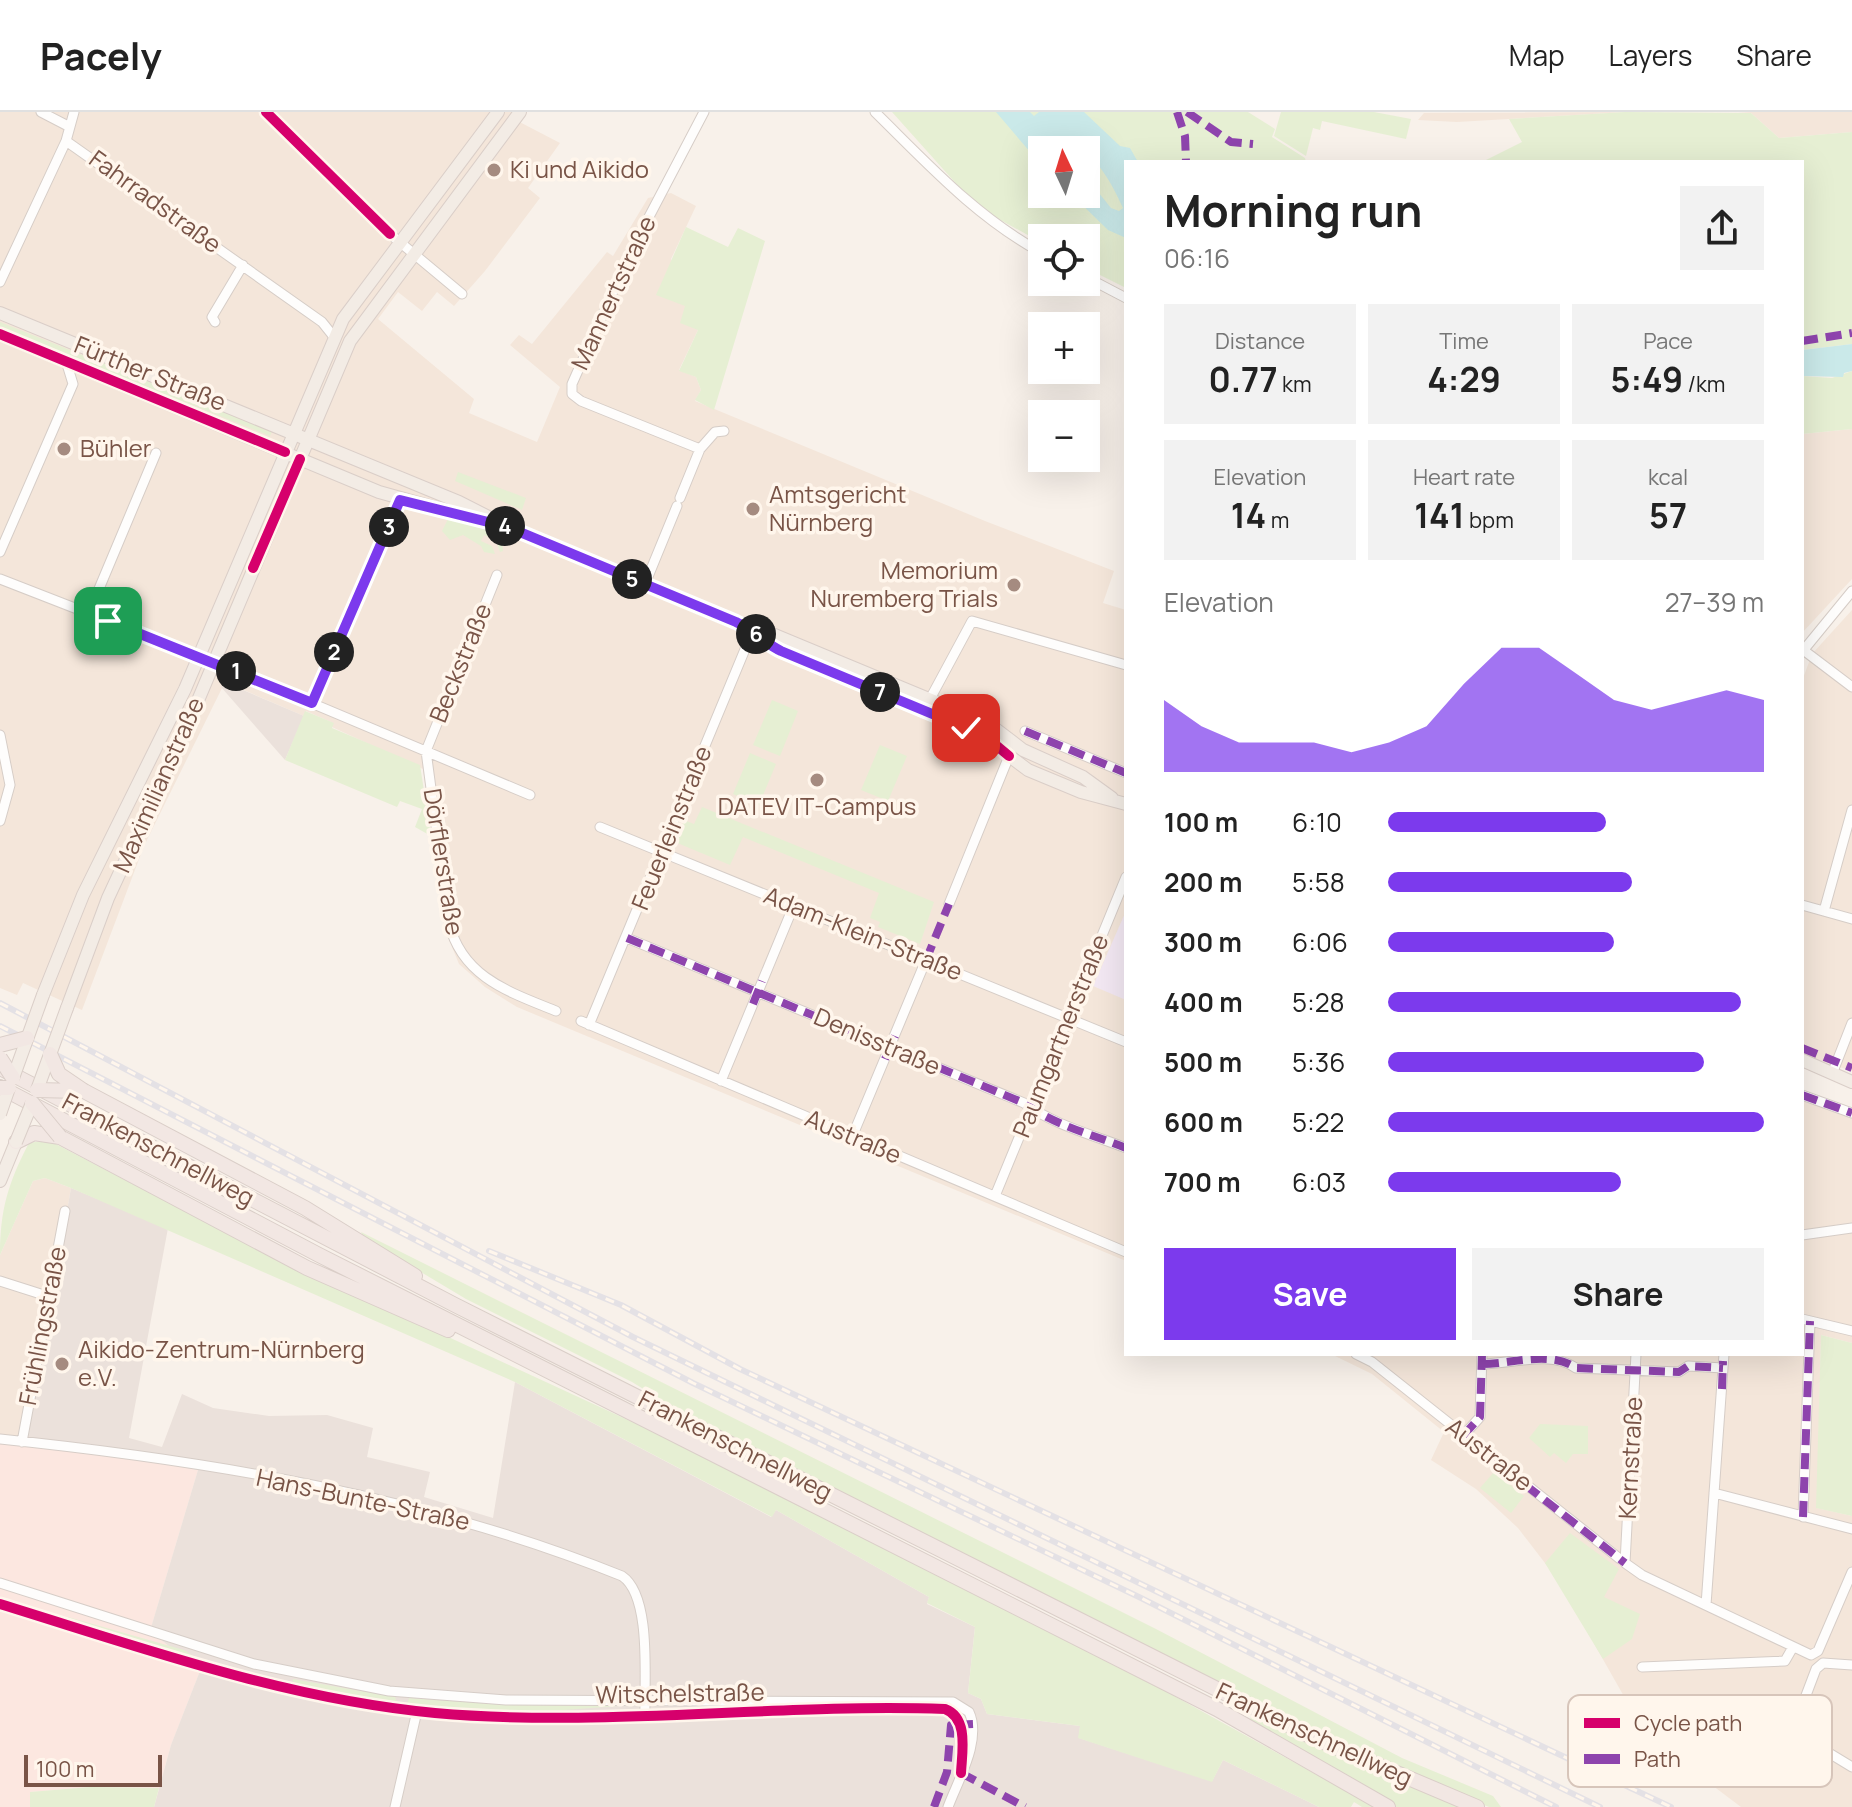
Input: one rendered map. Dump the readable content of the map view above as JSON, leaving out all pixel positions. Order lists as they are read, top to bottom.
{
  "streets": {
    "highway": ["Frankenschnellweg"],
    "main road": ["Fürther Straße", "Maximilianstraße"],
    "street": [
      "Fahrradstraße",
      "Mannertstraße",
      "Beckstraße",
      "Feuerleinstraße",
      "Dörflerstraße",
      "Adam-Klein-Straße",
      "Paumgartnerstraße",
      "Denisstraße",
      "Austraße",
      "Frühlingstraße",
      "Kernstraße",
      "Hans-Bunte-Straße",
      "Witschelstraße"
    ]
  },
  "crossings": [
    ["Fahrradstraße", "Maximilianstraße"],
    ["Fürther Straße", "Maximilianstraße"],
    ["Fürther Straße", "Feuerleinstraße"],
    ["Beckstraße", "Dörflerstraße"],
    ["Maximilianstraße", "Frankenschnellweg"],
    ["Feuerleinstraße", "Adam-Klein-Straße"],
    ["Feuerleinstraße", "Denisstraße"],
    ["Feuerleinstraße", "Austraße"],
    ["Adam-Klein-Straße", "Paumgartnerstraße"],
    ["Paumgartnerstraße", "Denisstraße"],
    ["Paumgartnerstraße", "Austraße"],
    ["Austraße", "Kernstraße"],
    ["Frühlingstraße", "Hans-Bunte-Straße"],
    ["Hans-Bunte-Straße", "Witschelstraße"]
  ],
  "places": [
    "Ki und Aikido",
    "Bühler",
    "Amtsgericht Nürnberg",
    "Memorium Nuremberg Trials",
    "DATEV IT-Campus",
    "Aikido-Zentrum-Nürnberg e.V."
  ],
  "legend": ["Cycle path", "Path"],
  "scale_bar": "100 m",
  "north": "top",
  "page": {
    "header": "Pacely",
    "nav": ["Map", "Layers", "Share"],
    "map_buttons": ["+", "−"],
    "heading": ["Morning run", "06:16"],
    "stats": [
      ["Distance", "0.77 km"],
      ["Time", "4:29"],
      ["Pace", "5:49 /km"],
      ["Elevation", "14 m"],
      ["Heart rate", "141 bpm"],
      ["kcal", "57"]
    ],
    "pins": [
      "4",
      "3",
      "5",
      "6",
      "2",
      "1",
      "7"
    ],
    "chart": ["Elevation", "27–39 m"],
    "list": [
      {
        "name": "100 m",
        "note": "6:10"
      },
      {
        "name": "200 m",
        "note": "5:58"
      },
      {
        "name": "300 m",
        "note": "6:06"
      },
      {
        "name": "400 m",
        "note": "5:28"
      },
      {
        "name": "500 m",
        "note": "5:36"
      },
      {
        "name": "600 m",
        "note": "5:22"
      },
      {
        "name": "700 m",
        "note": "6:03"
      }
    ],
    "buttons": ["Save", "Share"],
    "scale": "100 m"
  }
}
